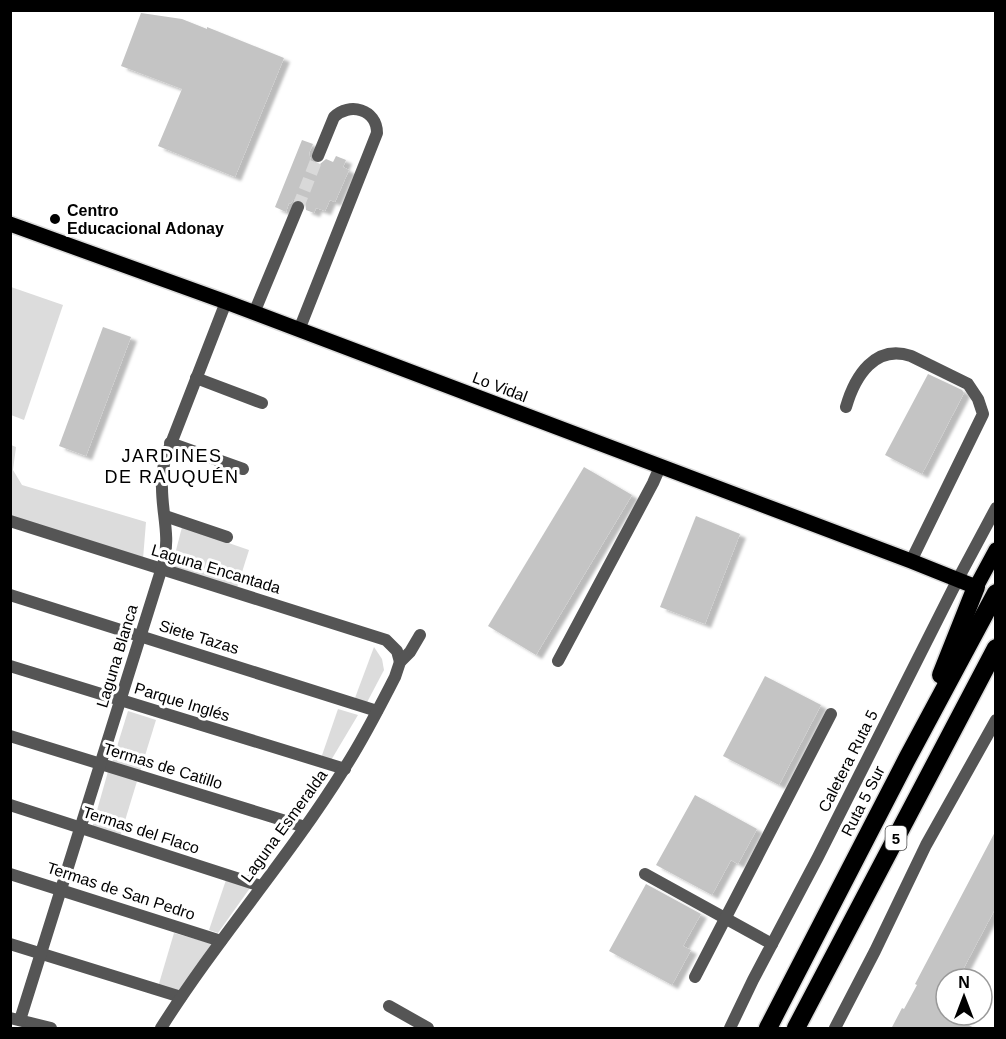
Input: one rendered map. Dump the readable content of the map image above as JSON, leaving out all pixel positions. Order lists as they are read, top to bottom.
{
  "streets": {
    "highway": ["Ruta 5 Sur", "5"],
    "main road": ["Lo Vidal"],
    "street": [
      "Laguna Encantada",
      "Siete Tazas",
      "Laguna Blanca",
      "Parque Inglés",
      "Caletera Ruta 5",
      "Termas de Catillo",
      "Laguna Esmeralda",
      "Termas del Flaco",
      "Termas de San Pedro"
    ]
  },
  "crossings": [
    ["Lo Vidal", "Laguna Blanca"],
    ["Lo Vidal", "Caletera Ruta 5"],
    ["Laguna Encantada", "Laguna Blanca"],
    ["Laguna Encantada", "Laguna Esmeralda"],
    ["Siete Tazas", "Laguna Blanca"],
    ["Siete Tazas", "Laguna Esmeralda"],
    ["Laguna Blanca", "Parque Inglés"],
    ["Laguna Blanca", "Termas de Catillo"],
    ["Laguna Blanca", "Termas del Flaco"],
    ["Laguna Blanca", "Termas de San Pedro"],
    ["Parque Inglés", "Laguna Esmeralda"],
    ["Termas de Catillo", "Laguna Esmeralda"],
    ["Laguna Esmeralda", "Termas del Flaco"],
    ["Laguna Esmeralda", "Termas de San Pedro"]
  ],
  "districts": ["JARDINES DE RAUQUÉN"],
  "places": ["Centro Educacional Adonay"],
  "north": "top"
}
